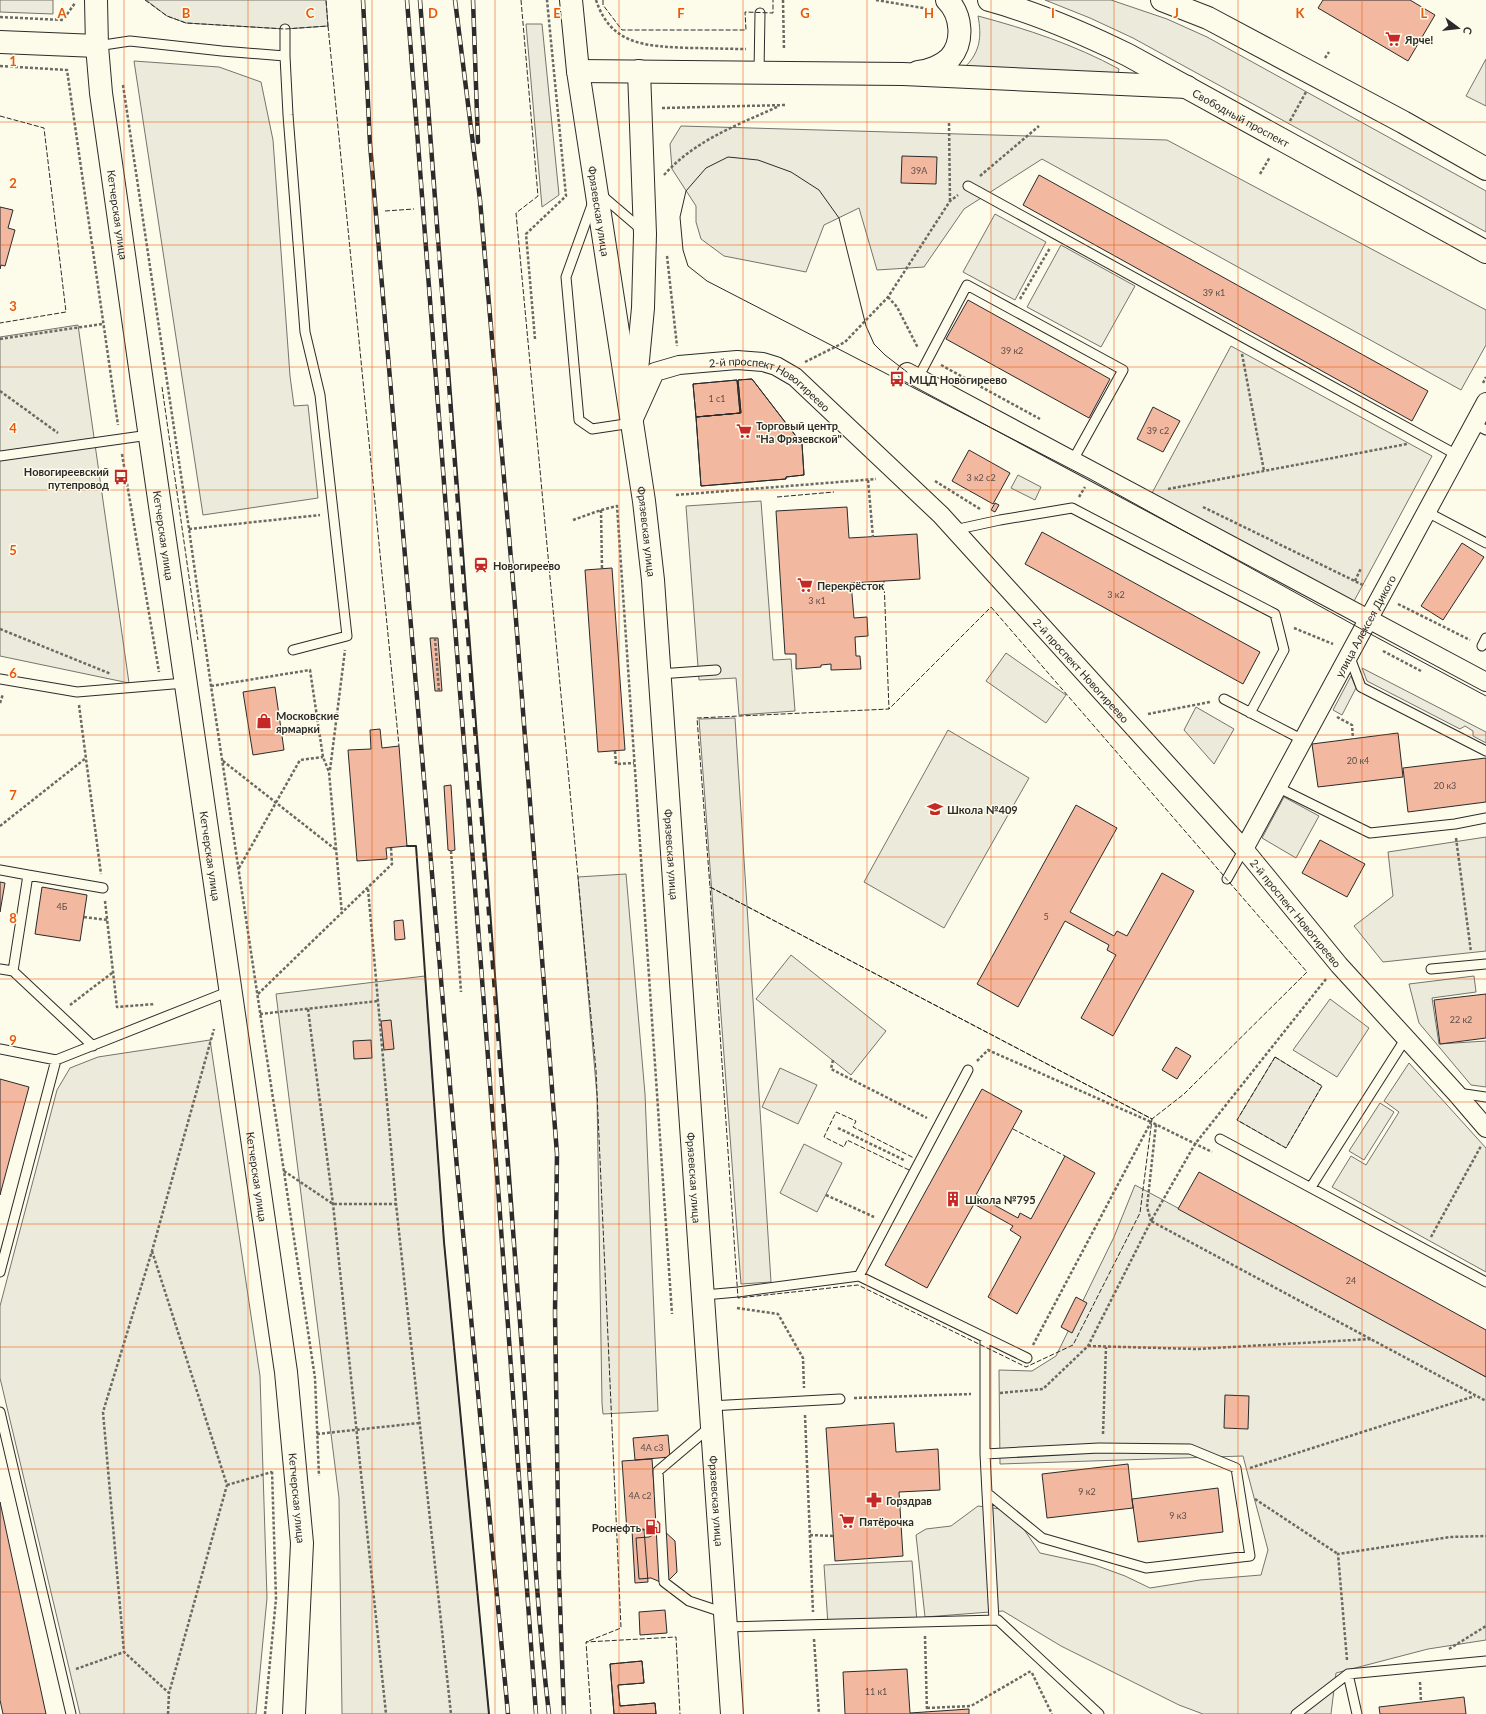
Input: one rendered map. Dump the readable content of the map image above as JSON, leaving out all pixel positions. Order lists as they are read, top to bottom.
{
  "streets": {
    "main road": ["Свободный проспект", "Фрязевская улица", "Кетчерская улица"],
    "street": ["2-й проспект Новогиреево", "улица Алексея Дикого"]
  },
  "crossings": [
    ["Фрязевская улица", "2-й проспект Новогиреево"],
    ["2-й проспект Новогиреево", "улица Алексея Дикого"]
  ],
  "places": {
    "supermarket": [
      "Ярче!",
      "Торговый центр \"На Фрязевской\"",
      "Перекрёсток",
      "Пятёрочка"
    ],
    "bus stop": ["МЦД Новогиреево", "Новогиреевский путепровод"],
    "station": ["Новогиреево"],
    "shop": ["Московские ярмарки"],
    "school or university": ["Школа №409"],
    "building": ["Школа №795"],
    "pharmacy": ["Горздрав"],
    "fuel station": ["Роснефть"]
  },
  "house_numbers": [
    "39А",
    "39 к1",
    "39 к2",
    "1 c1",
    "39 с2",
    "3 к2 с2",
    "3 к2",
    "3 к1",
    "20 к4",
    "20 к3",
    "4Б",
    "5",
    "22 к2",
    "24",
    "4А с3",
    "9 к2",
    "4А с2",
    "9 к3",
    "11 к1"
  ],
  "north": "right",
  "grid": {
    "columns": [
      "A",
      "B",
      "C",
      "D",
      "E",
      "F",
      "G",
      "H",
      "I",
      "J",
      "K",
      "L"
    ],
    "rows": [
      "1",
      "2",
      "3",
      "4",
      "5",
      "6",
      "7",
      "8",
      "9"
    ]
  }
}
